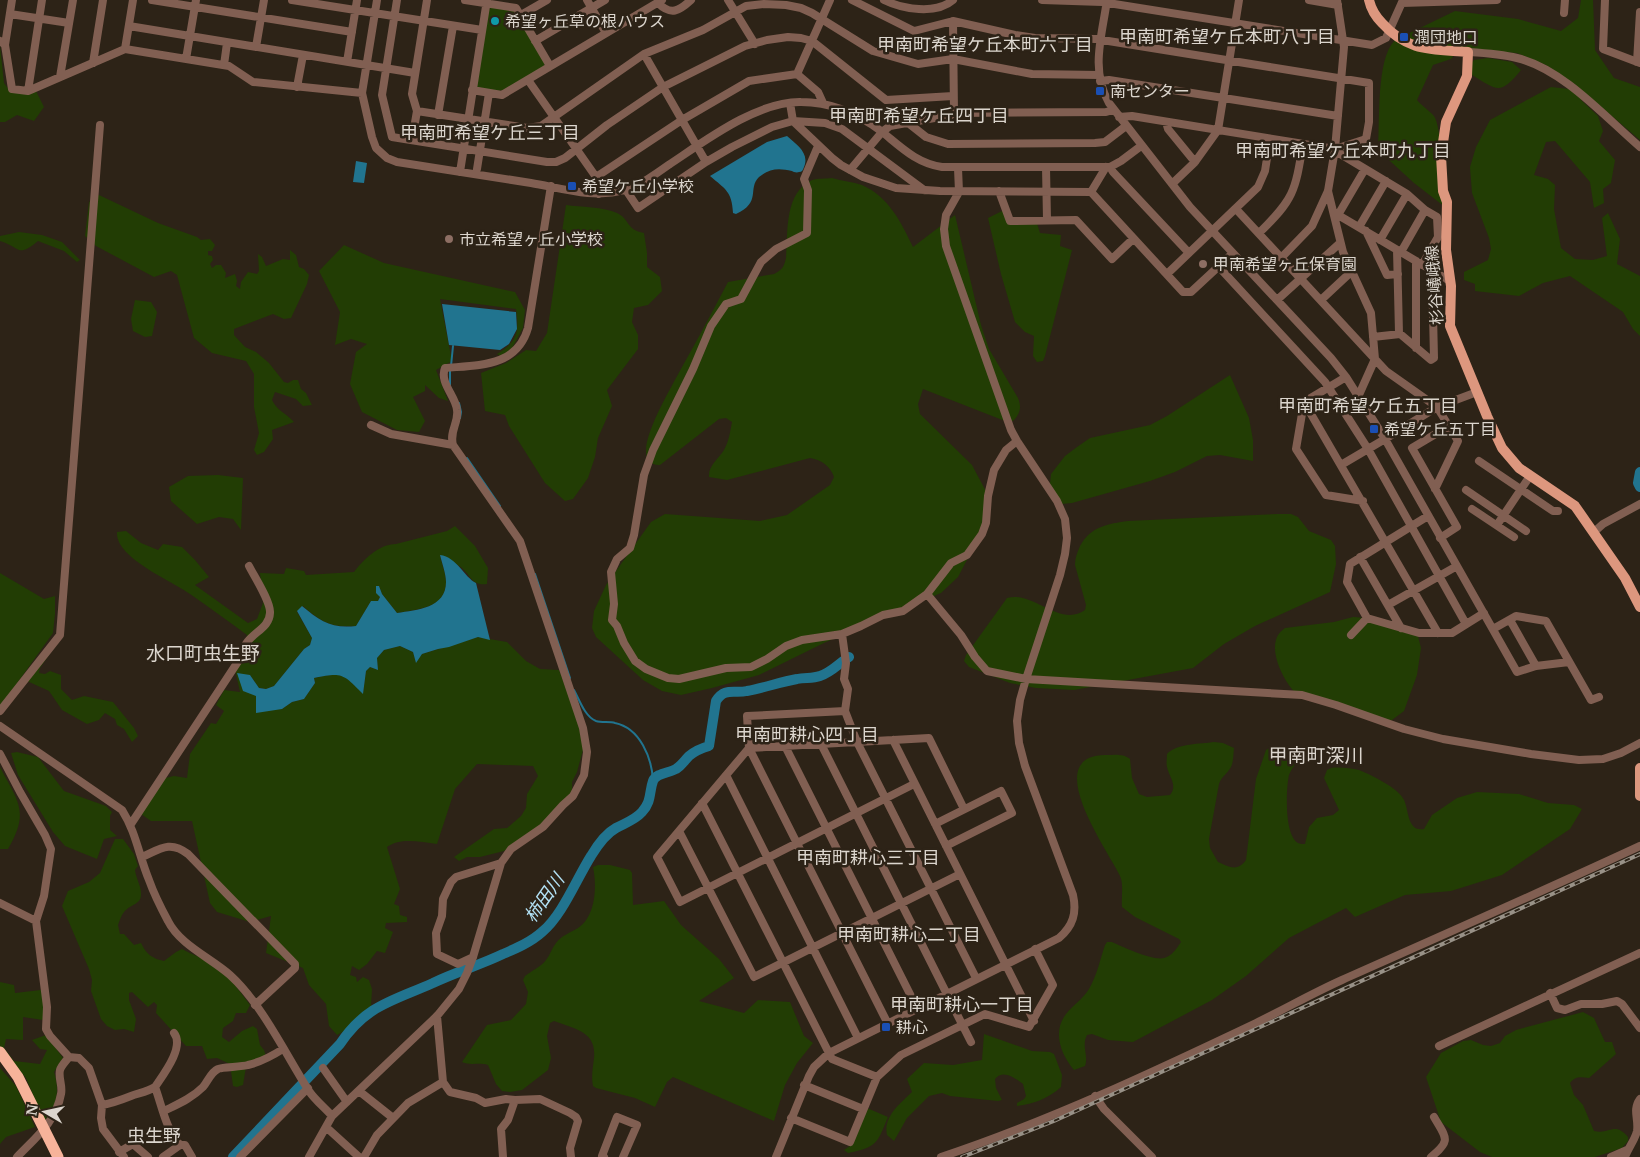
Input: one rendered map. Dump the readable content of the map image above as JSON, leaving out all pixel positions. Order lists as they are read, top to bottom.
{
  "streets": {
    "main road": ["杉谷嶬峨線"]
  },
  "districts": [
    "甲南町希望ケ丘本町八丁目",
    "甲南町希望ケ丘本町六丁目",
    "甲南町希望ケ丘四丁目",
    "甲南町希望ケ丘三丁目",
    "甲南町希望ケ丘本町九丁目",
    "甲南町希望ケ丘五丁目",
    "水口町虫生野",
    "甲南町耕心四丁目",
    "甲南町深川",
    "甲南町耕心三丁目",
    "甲南町耕心二丁目",
    "甲南町耕心一丁目",
    "虫生野"
  ],
  "water": ["柿田川"],
  "places": {
    "other": ["希望ヶ丘草の根ハウス", "市立希望ヶ丘小学校", "甲南希望ヶ丘保育園"],
    "transit": [
      "潤団地口",
      "南センター",
      "希望ケ丘小学校",
      "希望ケ丘五丁目",
      "耕心"
    ]
  },
  "north": "left"
}
